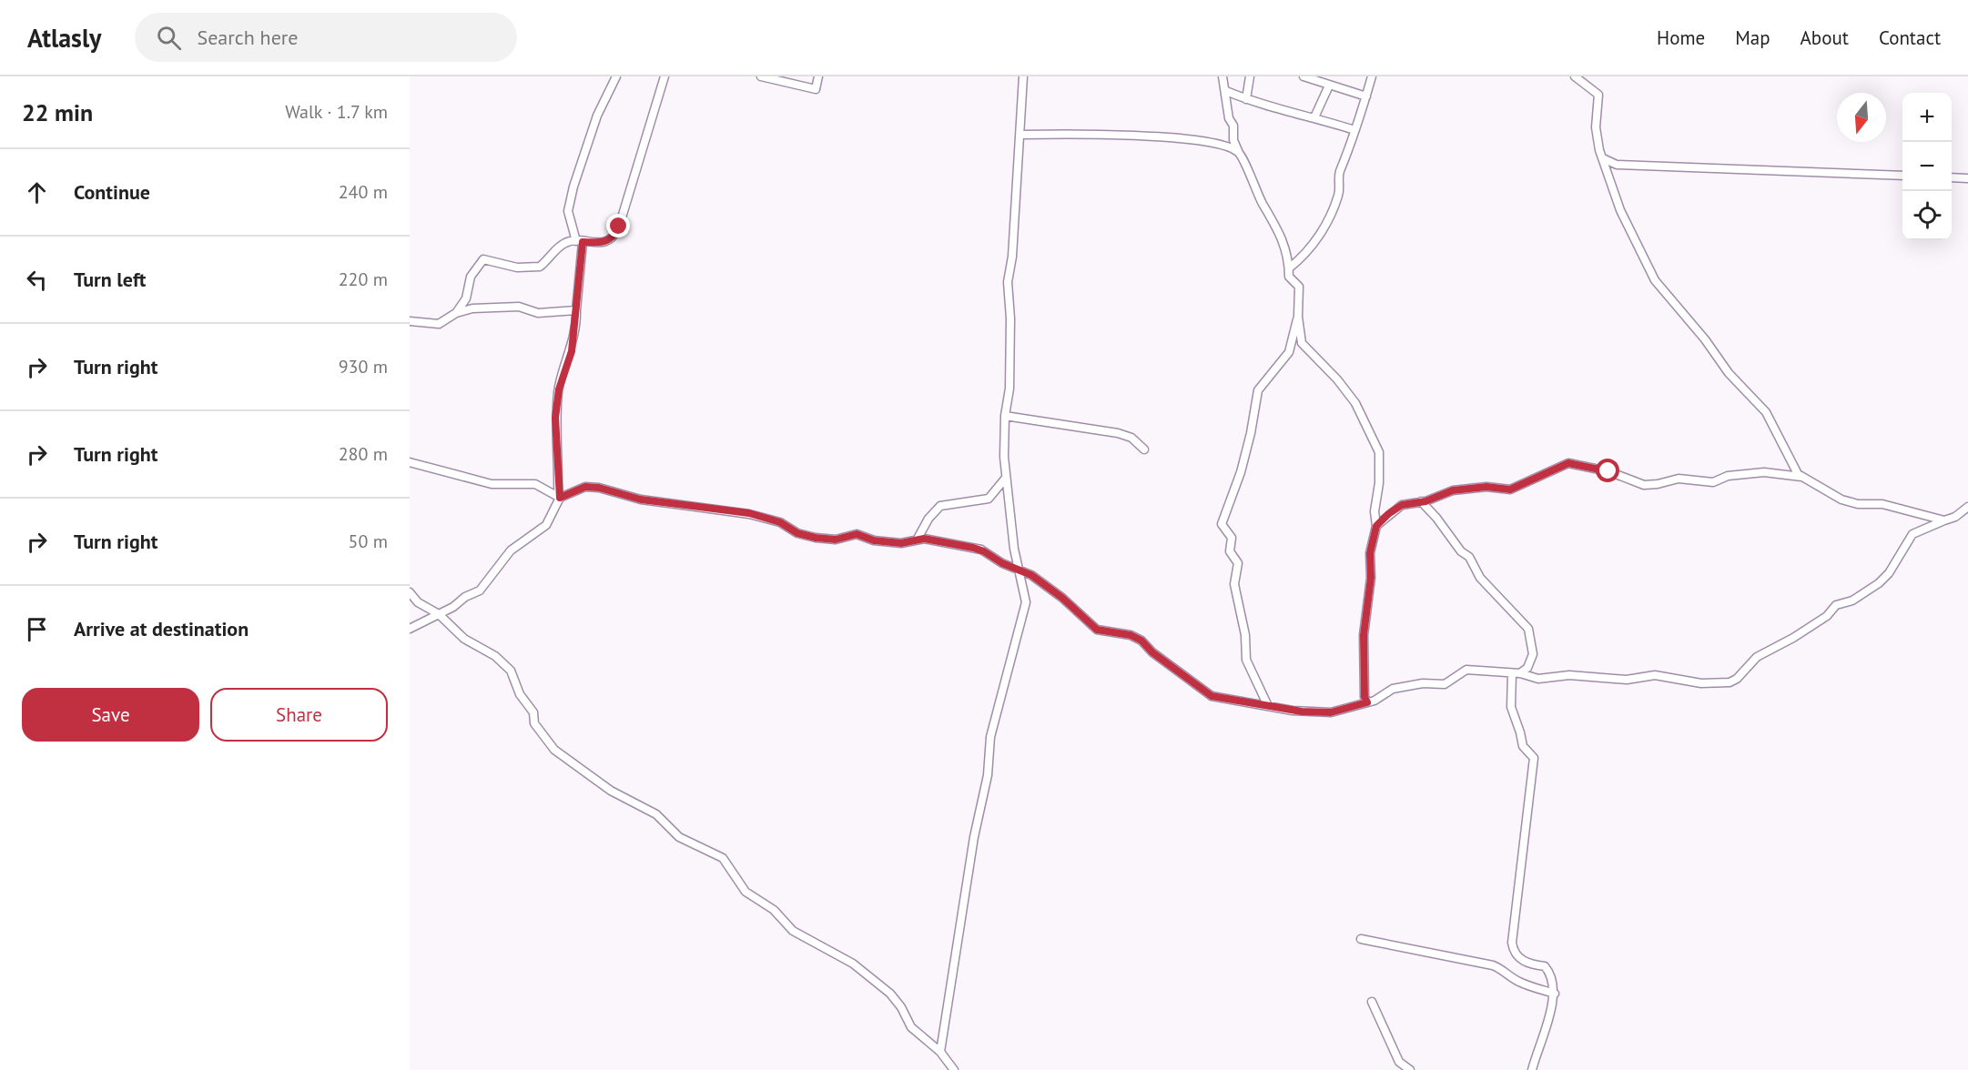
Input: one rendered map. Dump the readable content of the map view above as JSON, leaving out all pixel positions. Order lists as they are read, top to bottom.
{
  "north": "bottom",
  "page": {
    "header": "Atlasly",
    "search": "Search here",
    "nav": [
      "Home",
      "Map",
      "About",
      "Contact"
    ],
    "heading": ["22 min", "Walk · 1.7 km"],
    "map_buttons": ["+", "−"],
    "list": [
      ["Continue", "240 m"],
      ["Turn left", "220 m"],
      ["Turn right", "930 m"],
      ["Turn right", "280 m"],
      ["Turn right", "50 m"],
      "Arrive at destination"
    ],
    "buttons": ["Save", "Share"]
  }
}
